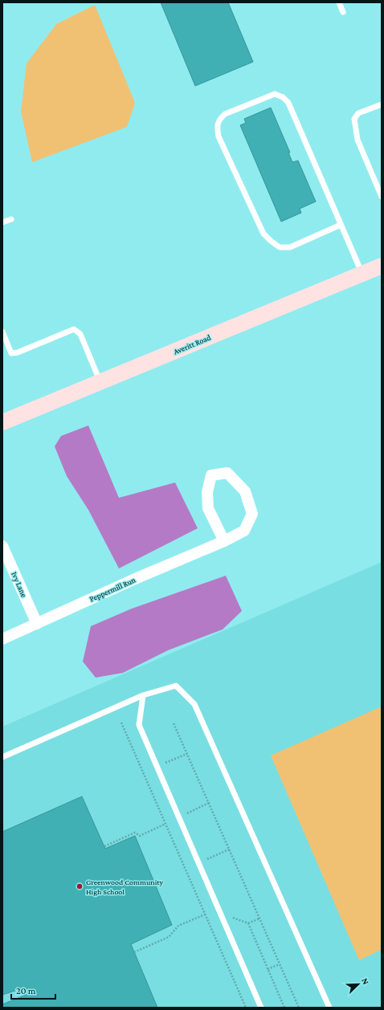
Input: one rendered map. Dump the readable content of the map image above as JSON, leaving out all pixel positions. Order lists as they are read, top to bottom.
{
  "streets": {
    "street": ["Averitt Road", "Ivy Lane", "Peppermill Run"]
  },
  "crossings": [
    ["Ivy Lane", "Peppermill Run"]
  ],
  "places": ["Greenwood Community High School"],
  "scale_bar": "20 m",
  "north": "top right"
}
